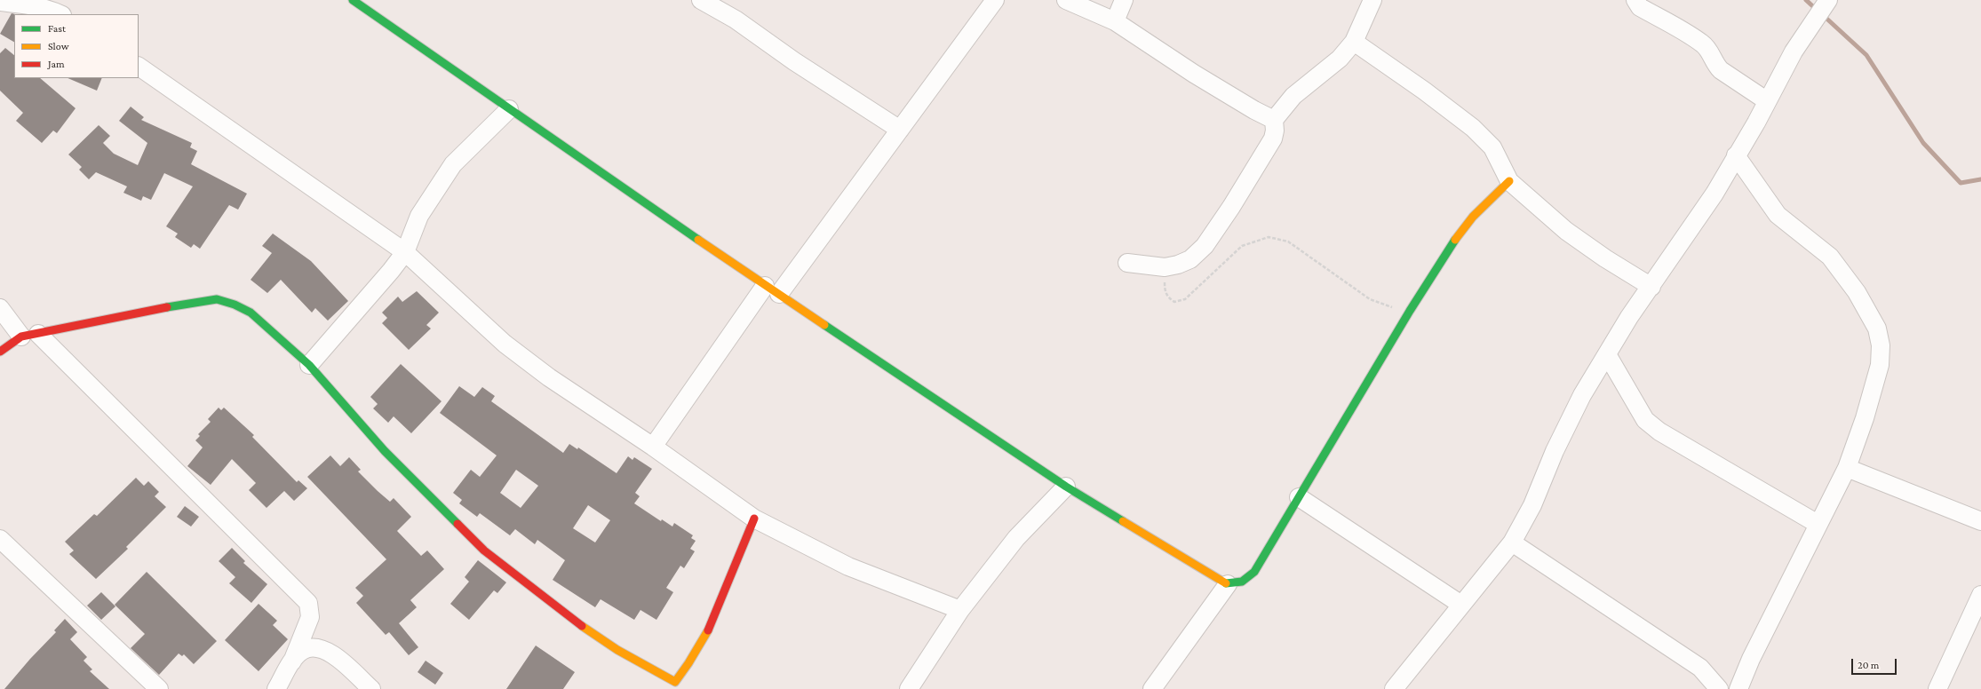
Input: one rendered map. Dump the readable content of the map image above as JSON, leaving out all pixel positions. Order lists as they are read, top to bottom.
{
  "legend": ["Fast", "Slow", "Jam"],
  "scale_bar": "20 m"
}
